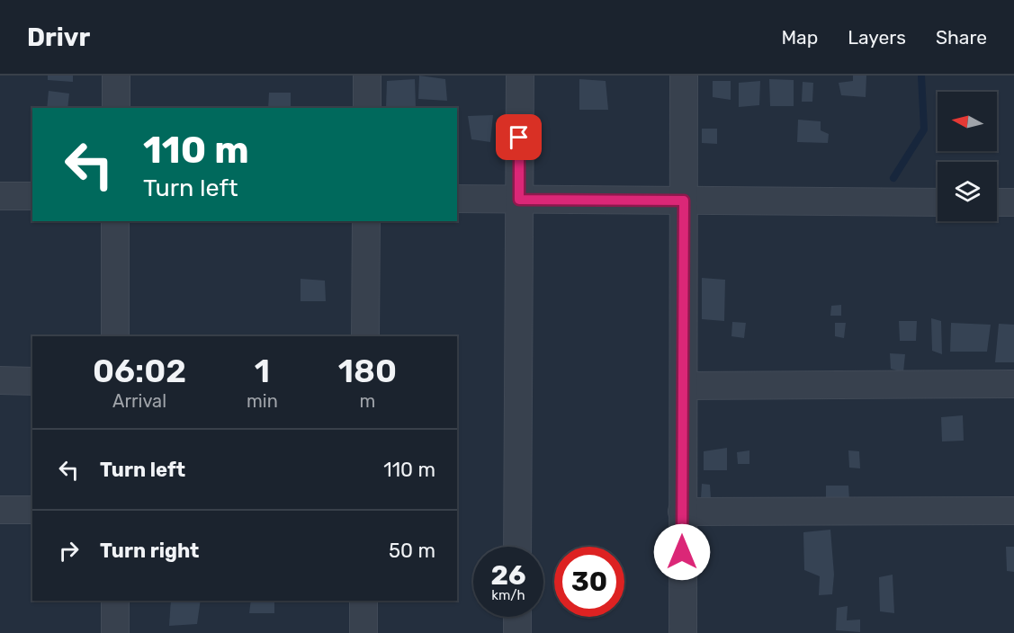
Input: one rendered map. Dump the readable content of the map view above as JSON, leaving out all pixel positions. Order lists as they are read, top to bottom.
{
  "north": "left",
  "page": {
    "header": "Drivr",
    "nav": ["Map", "Layers", "Share"],
    "turn": ["110 m", "Turn left"],
    "eta": [
      "06:02",
      "Arrival",
      "1",
      "min",
      "180",
      "m"
    ],
    "list": [
      {
        "name": "Turn left",
        "value": "110 m"
      },
      {
        "name": "Turn right",
        "value": "50 m"
      }
    ],
    "speed": "26 km/h",
    "limit": "30"
  }
}
